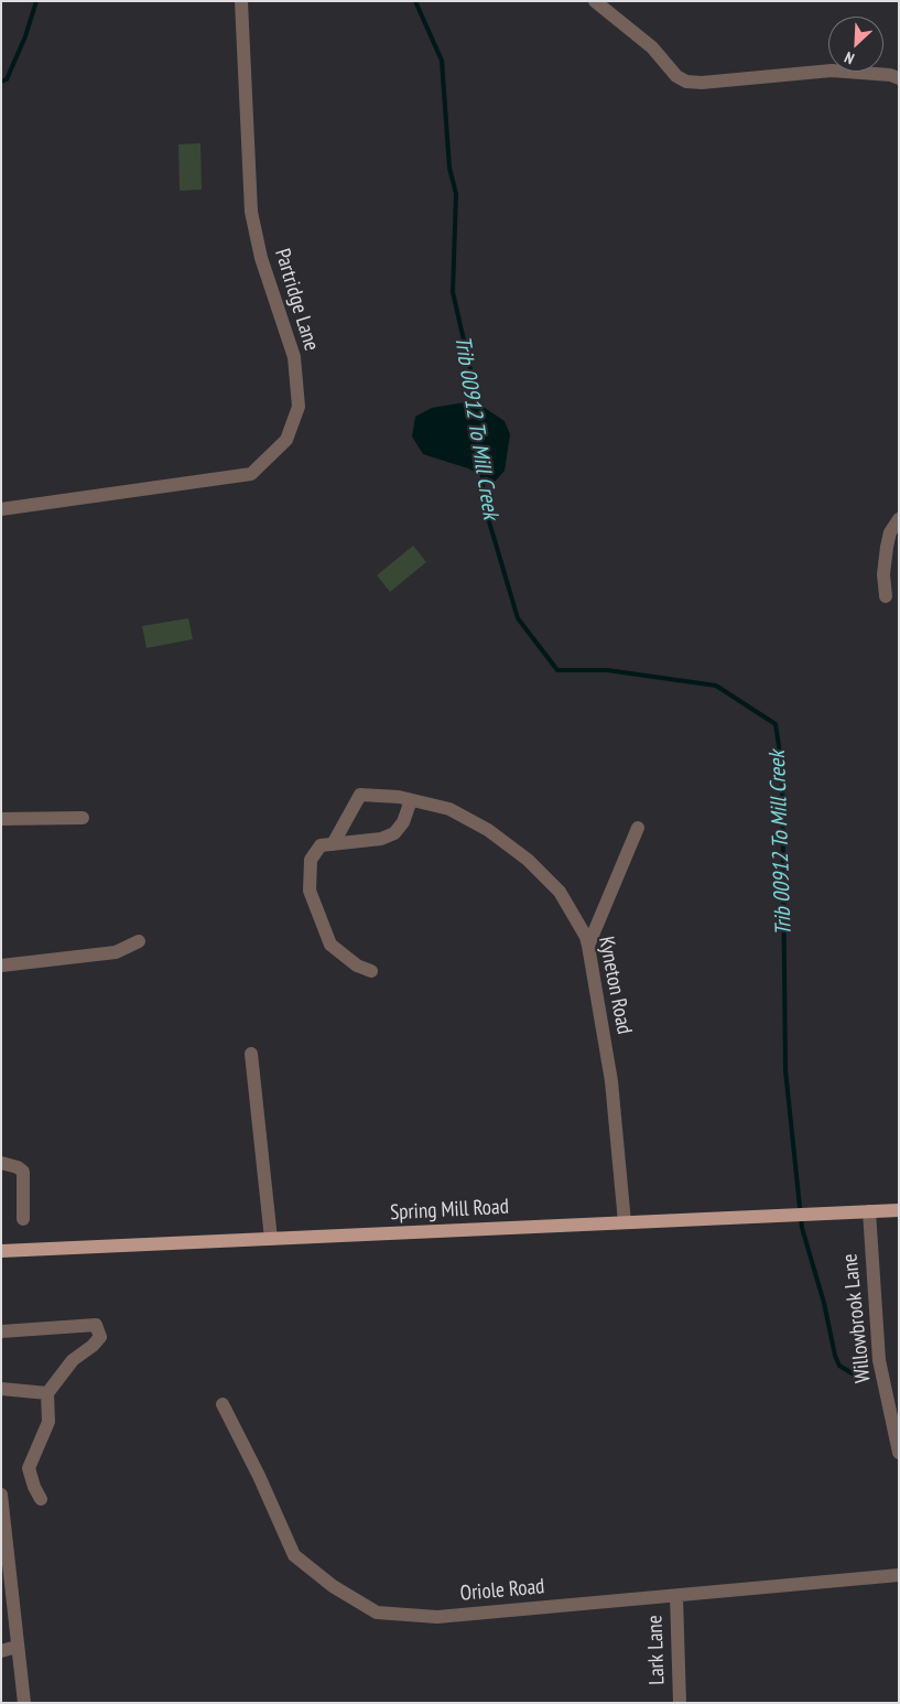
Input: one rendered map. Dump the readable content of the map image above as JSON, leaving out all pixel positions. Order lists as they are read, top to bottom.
{
  "streets": {
    "main road": ["Spring Mill Road"],
    "street": [
      "Partridge Lane",
      "Kyneton Road",
      "Willowbrook Lane",
      "Oriole Road",
      "Lark Lane"
    ]
  },
  "crossings": [
    ["Kyneton Road", "Spring Mill Road"],
    ["Spring Mill Road", "Willowbrook Lane"],
    ["Oriole Road", "Lark Lane"]
  ],
  "water": ["Trib 00912 To Mill Creek"],
  "north": "bottom left"
}
